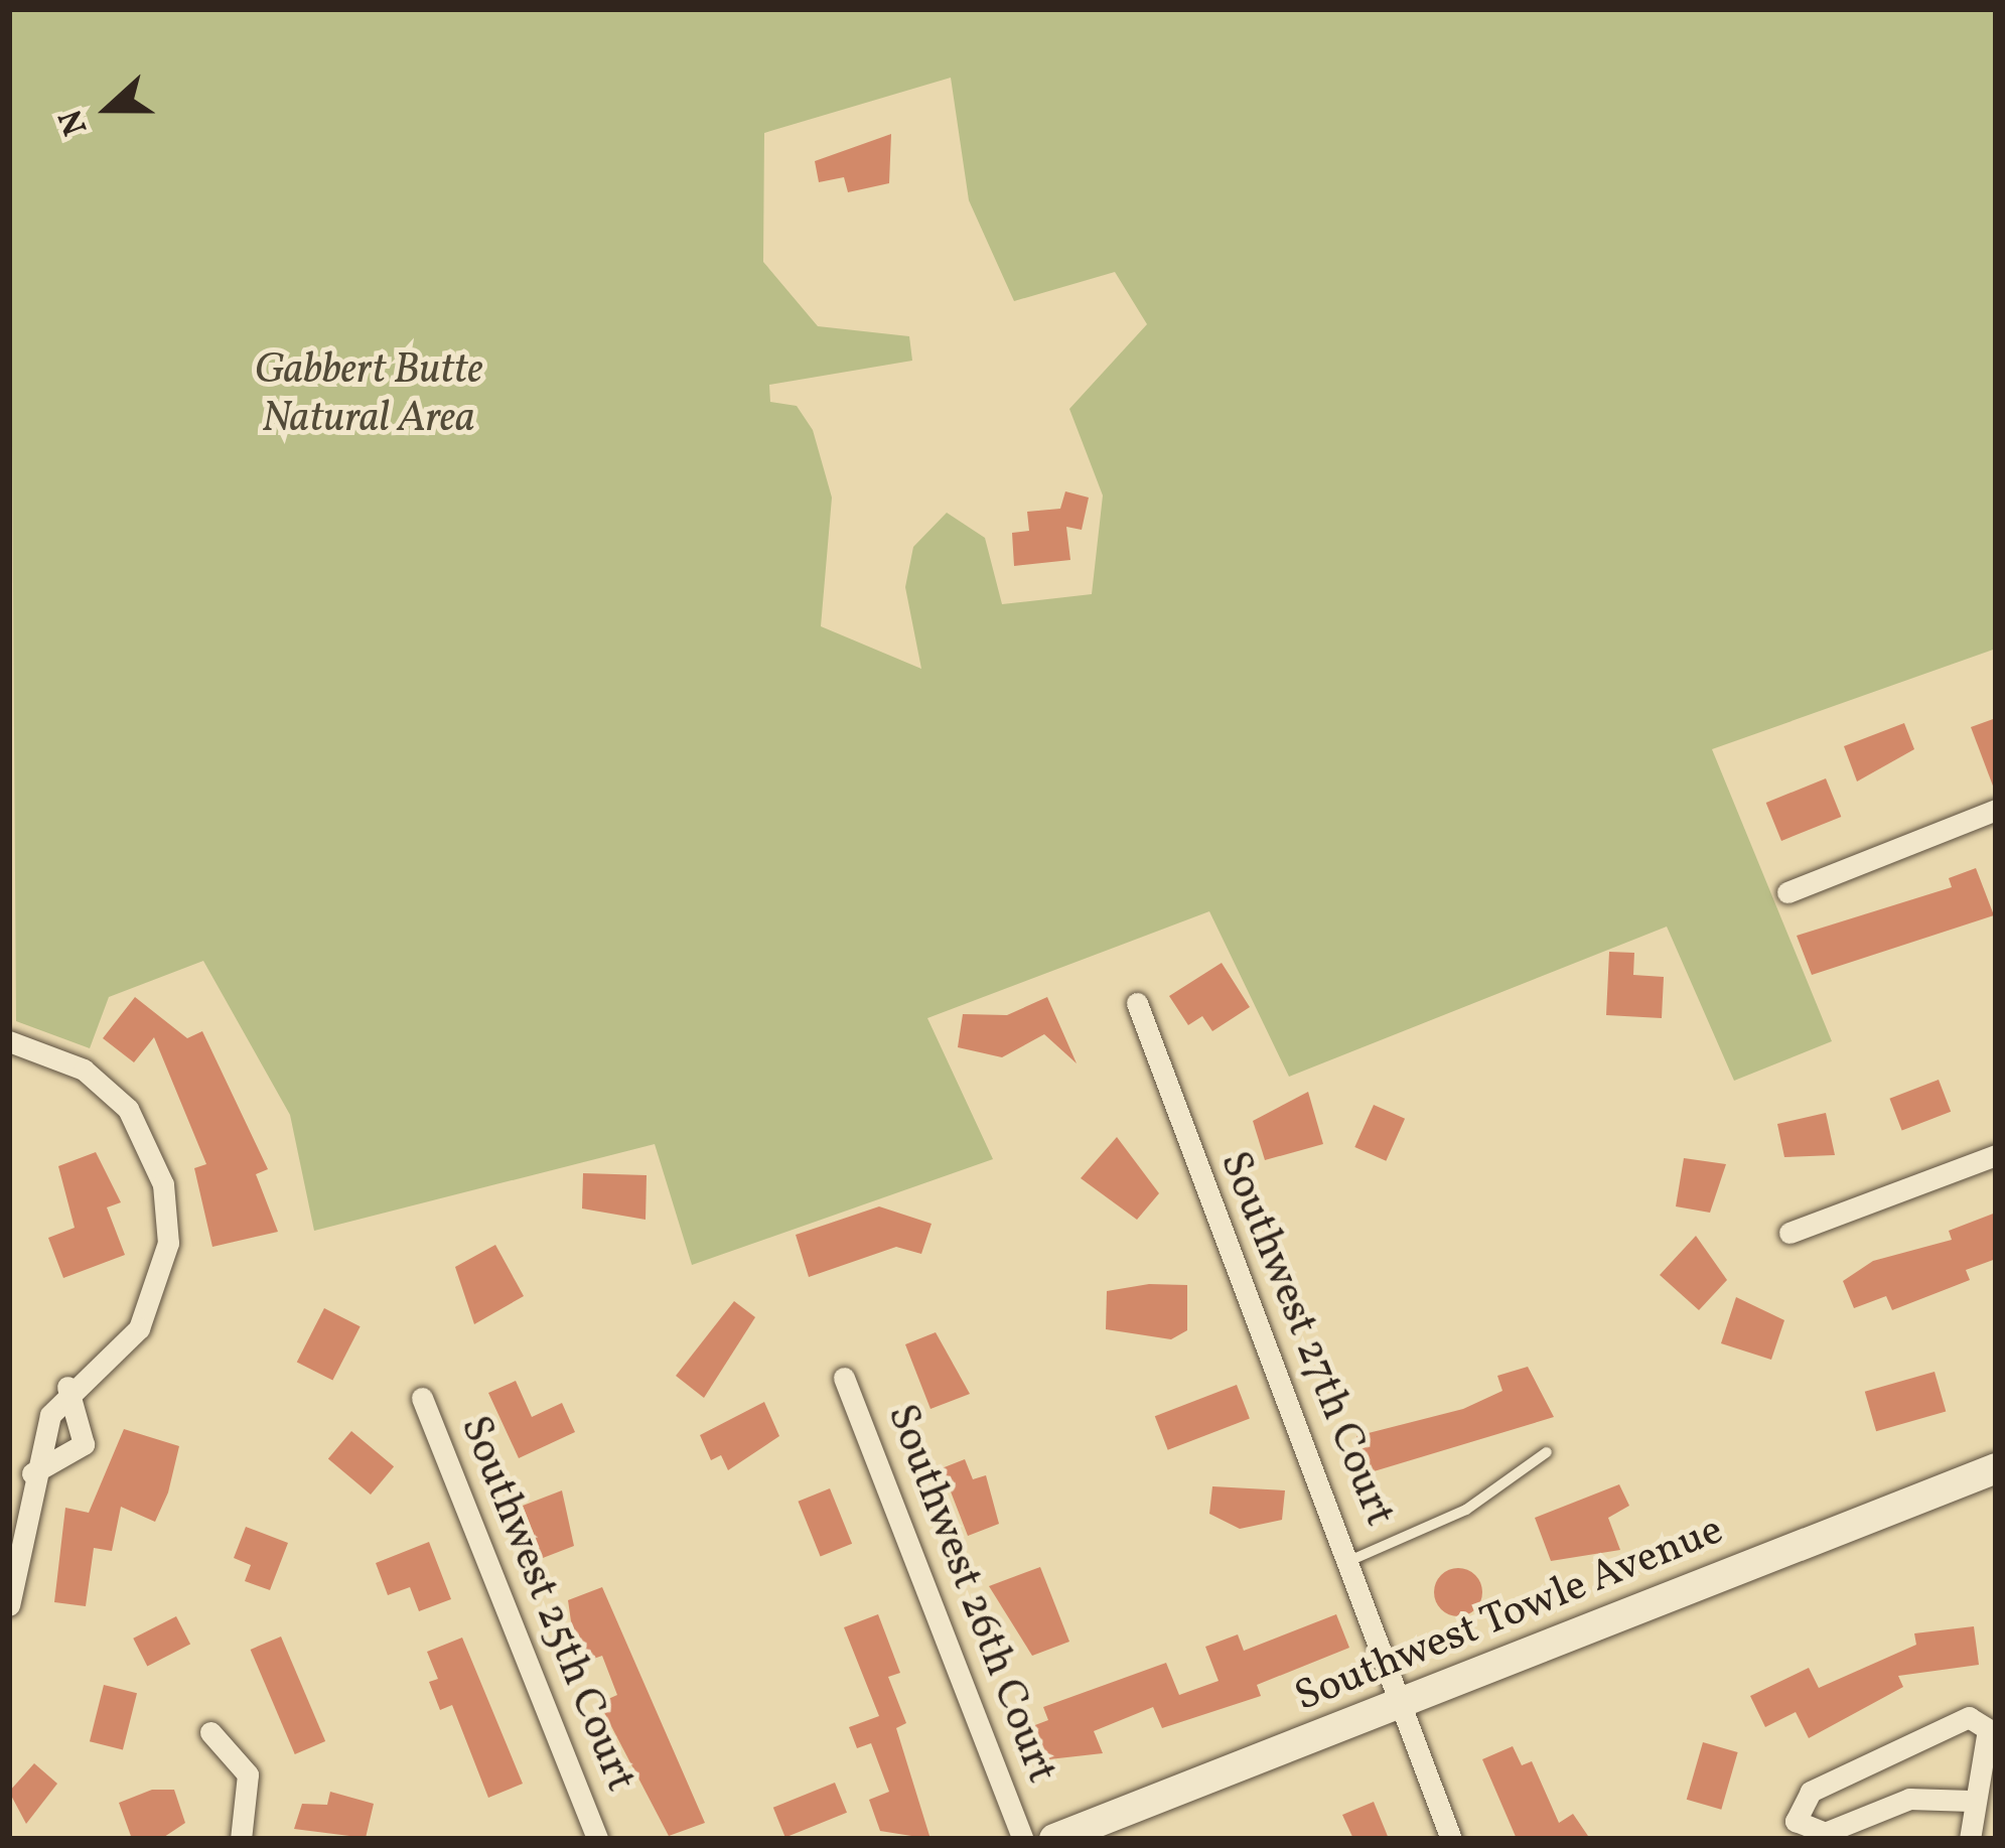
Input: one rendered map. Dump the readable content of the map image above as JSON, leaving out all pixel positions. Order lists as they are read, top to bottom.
{
  "streets": {
    "main road": ["Southwest Towle Avenue"],
    "street": ["Southwest 27th Court", "Southwest 26th Court", "Southwest 25th Court"]
  },
  "crossings": [
    ["Southwest 27th Court", "Southwest Towle Avenue"]
  ],
  "parks": ["Gabbert Butte Natural Area"],
  "north": "left"
}
